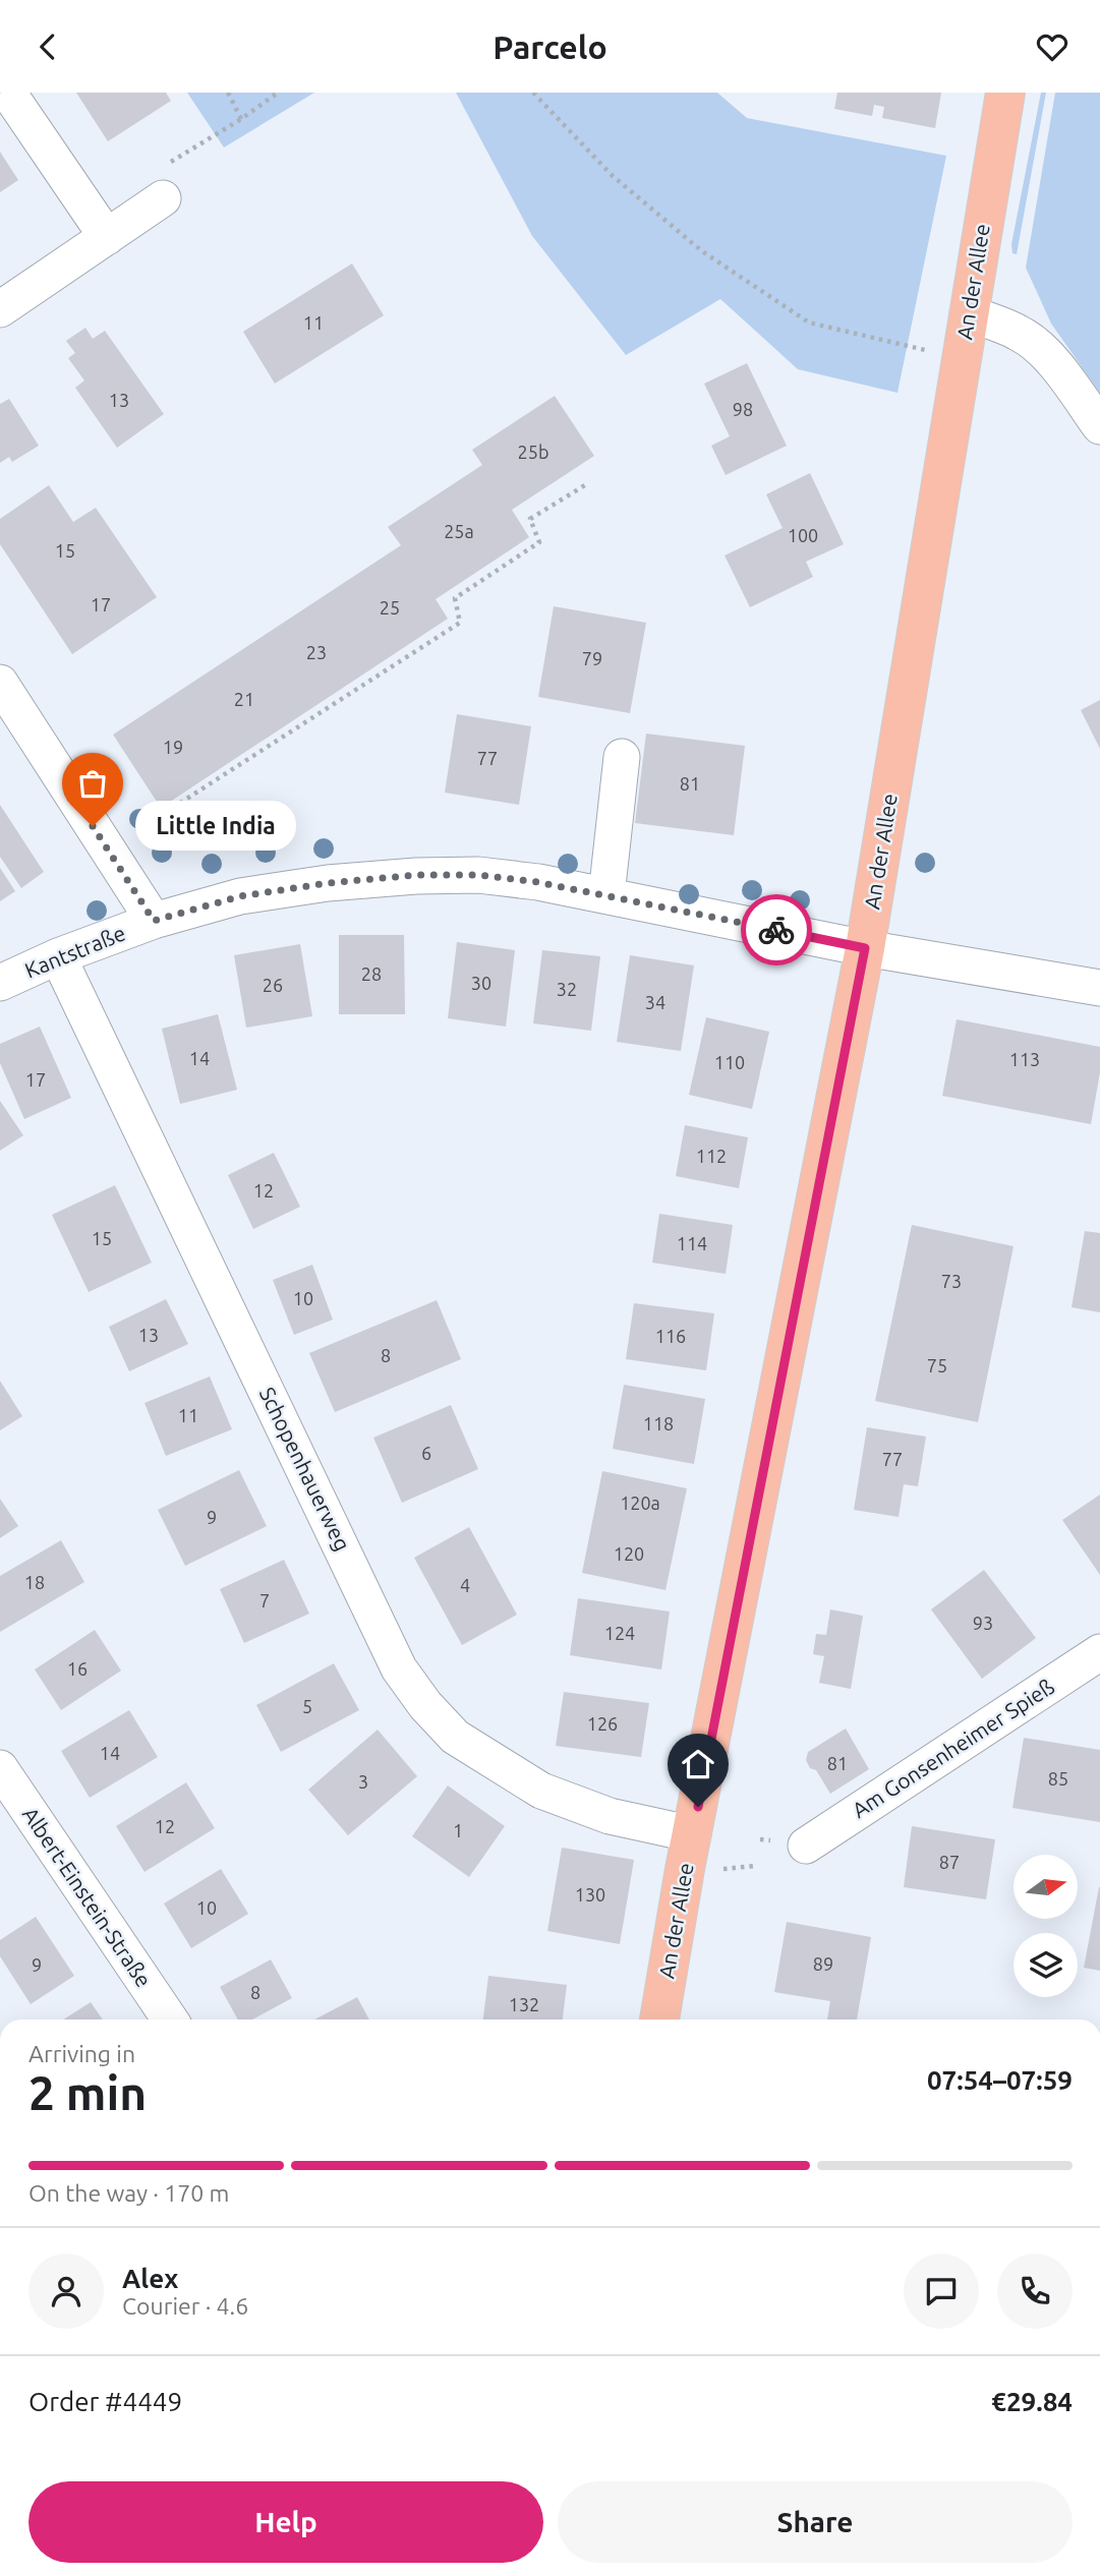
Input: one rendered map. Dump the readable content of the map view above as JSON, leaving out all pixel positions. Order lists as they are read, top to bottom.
{
  "streets": {
    "main road": ["An der Allee"],
    "street": [
      "Kantstraße",
      "Schopenhauerweg",
      "Am Gonsenheimer Spieß",
      "Albert-Einstein-Straße"
    ]
  },
  "crossings": [
    ["An der Allee", "Kantstraße"],
    ["An der Allee", "Schopenhauerweg"],
    ["Kantstraße", "Schopenhauerweg"]
  ],
  "places": ["Little India"],
  "house_numbers": [
    "11",
    "13",
    "98",
    "25b",
    "25a",
    "100",
    "15",
    "17",
    "25",
    "23",
    "79",
    "21",
    "19",
    "77",
    "81",
    "28",
    "30",
    "26",
    "32",
    "34",
    "14",
    "113",
    "110",
    "17",
    "112",
    "12",
    "15",
    "114",
    "73",
    "10",
    "13",
    "116",
    "8",
    "75",
    "11",
    "118",
    "6",
    "77",
    "120a",
    "9",
    "120",
    "18",
    "4",
    "7",
    "93",
    "124",
    "16",
    "5",
    "126",
    "14",
    "81",
    "85",
    "3",
    "12",
    "1",
    "87",
    "130",
    "10",
    "89",
    "9",
    "8",
    "132"
  ],
  "north": "right",
  "page": {
    "header": "Parcelo",
    "bubble": "Little India",
    "heading": ["2 min", "Arriving in", "07:54–07:59"],
    "panel": [
      "Alex",
      "Courier · 4.6",
      "Order #4449",
      "€29.84"
    ],
    "bar": "On the way · 170 m",
    "buttons": ["Help", "Share"]
  }
}
